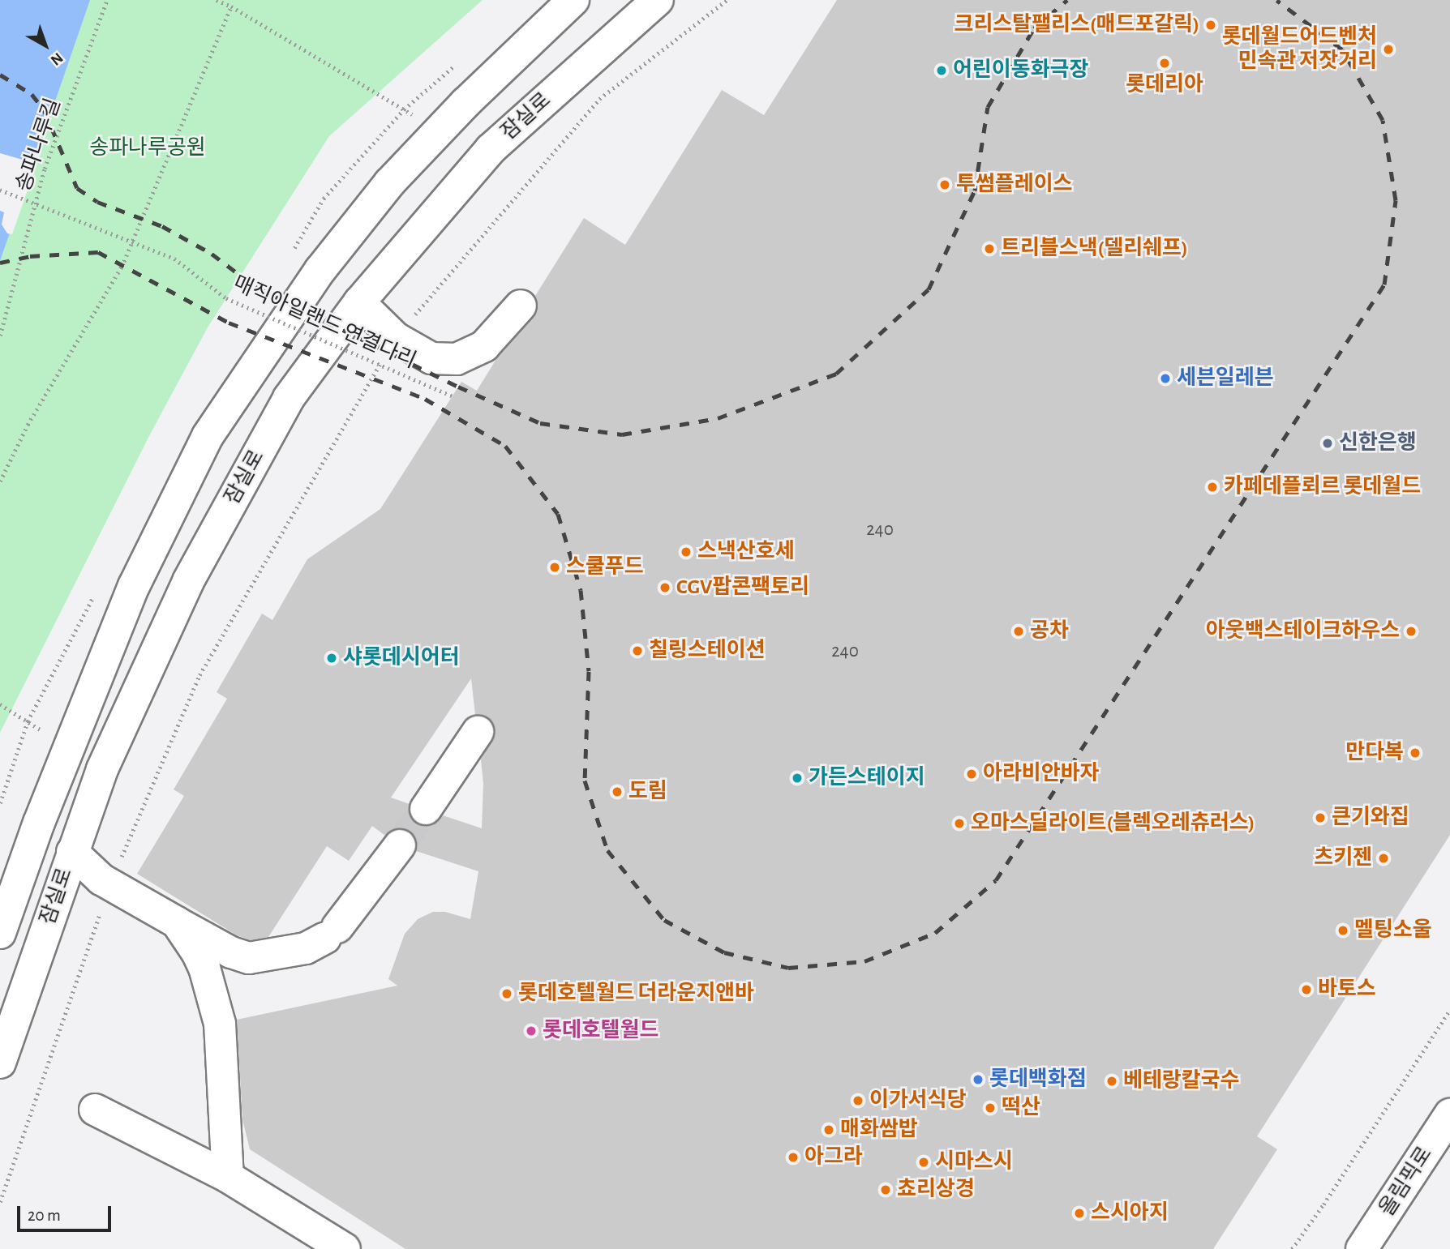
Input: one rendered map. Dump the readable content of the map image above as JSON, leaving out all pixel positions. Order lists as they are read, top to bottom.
{
  "streets": {
    "street": ["잠실로", "올림픽로"],
    "path": ["송파나루길", "매직아일랜드 연결다리"]
  },
  "parks": ["송파나루공원"],
  "places": [
    "크리스탈팰리스(매드포갈릭)",
    "롯데월드어드벤처 민속관 저잣거리",
    "롯데리아",
    "어린이동화극장",
    "투썸플레이스",
    "트리블스낵(델리쉐프)",
    "세븐일레븐",
    "신한은행",
    "카페데플뢰르 롯데월드",
    "스낵산호세",
    "스쿨푸드",
    "CGV팝콘팩토리",
    "공차",
    "아웃백스테이크하우스",
    "칠링스테이션",
    "샤롯데시어터",
    "만다복",
    "아라비안바자",
    "가든스테이지",
    "도림",
    "큰기와집",
    "오마스딜라이트(블렉오레츄러스)",
    "츠키젠",
    "멜팅소울",
    "바토스",
    "롯데호텔월드 더라운지앤바",
    "롯데호텔월드",
    "롯데백화점",
    "베테랑칼국수",
    "이가서식당",
    "떡산",
    "매화쌈밥",
    "아그라",
    "시마스시",
    "쵸리상경",
    "스시아지"
  ],
  "house_numbers": ["240", "240"],
  "scale_bar": "20 m",
  "north": "bottom right"
}
